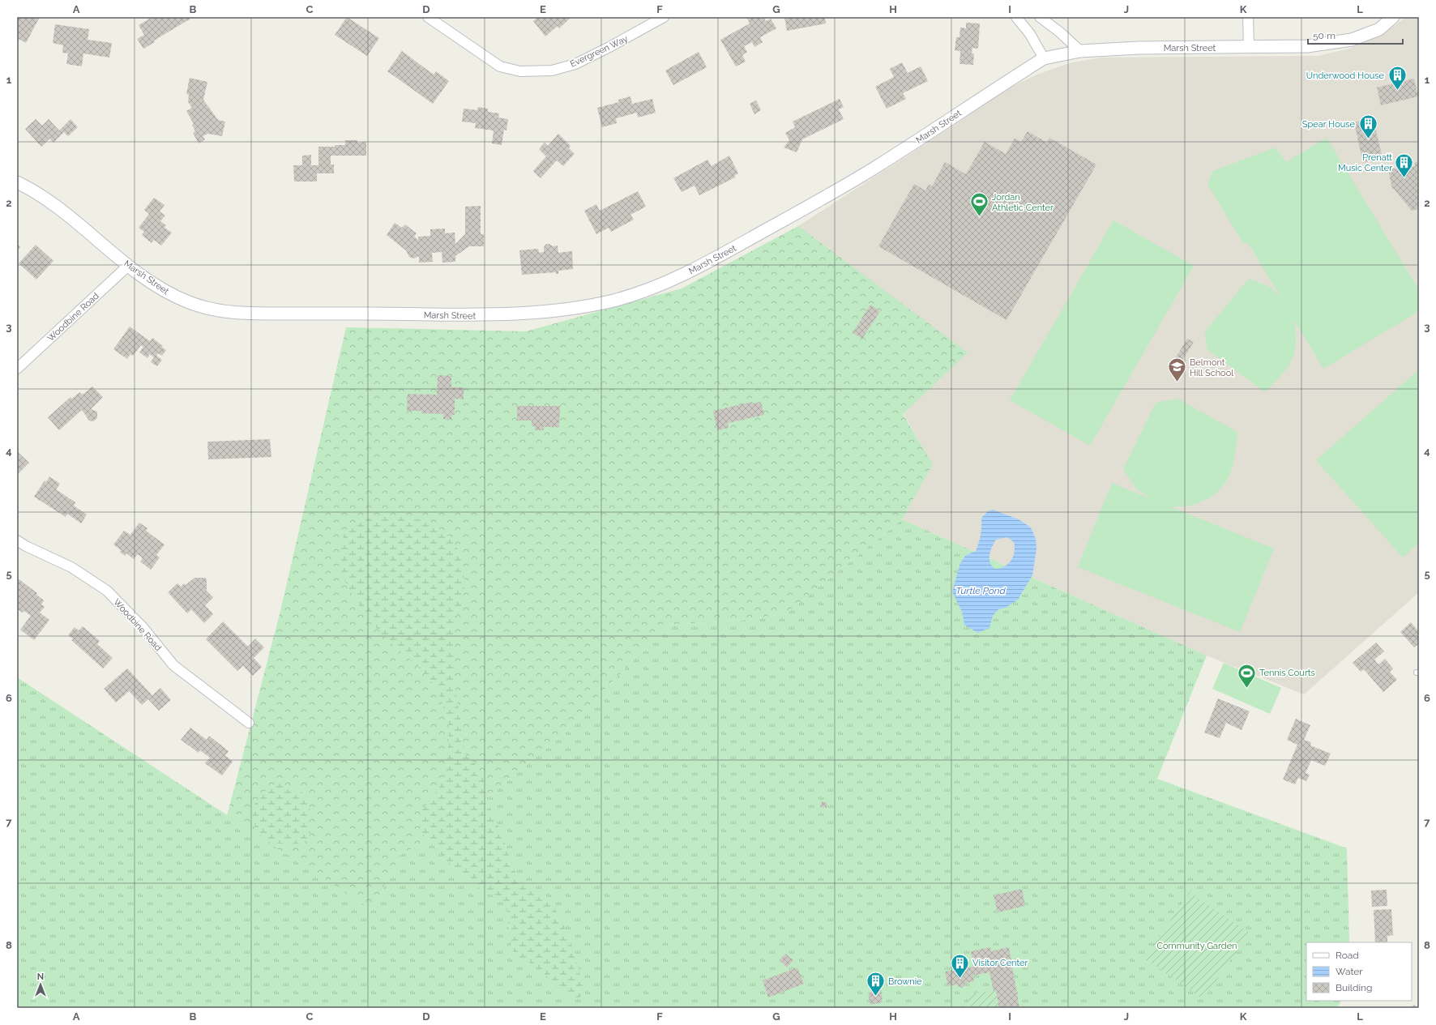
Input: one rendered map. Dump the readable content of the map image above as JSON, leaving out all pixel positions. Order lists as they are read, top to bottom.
{
  "streets": {
    "street": ["Marsh Street", "Evergreen Way", "Woodbine Road"]
  },
  "crossings": [
    ["Marsh Street", "Woodbine Road"]
  ],
  "water": ["Turtle Pond"],
  "parks": ["Community Garden"],
  "places": {
    "building": [
      "Underwood House",
      "Spear House",
      "Prenatt Music Center",
      "Visitor Center",
      "Brownie"
    ],
    "sports": ["Jordan Athletic Center", "Tennis Courts"],
    "school or university": ["Belmont Hill School"]
  },
  "legend": ["Road", "Water", "Building"],
  "scale_bar": "50 m",
  "north": "top",
  "grid": {
    "columns": [
      "A",
      "B",
      "C",
      "D",
      "E",
      "F",
      "G",
      "H",
      "I",
      "J",
      "K",
      "L"
    ],
    "rows": [
      "1",
      "2",
      "3",
      "4",
      "5",
      "6",
      "7",
      "8"
    ]
  }
}
